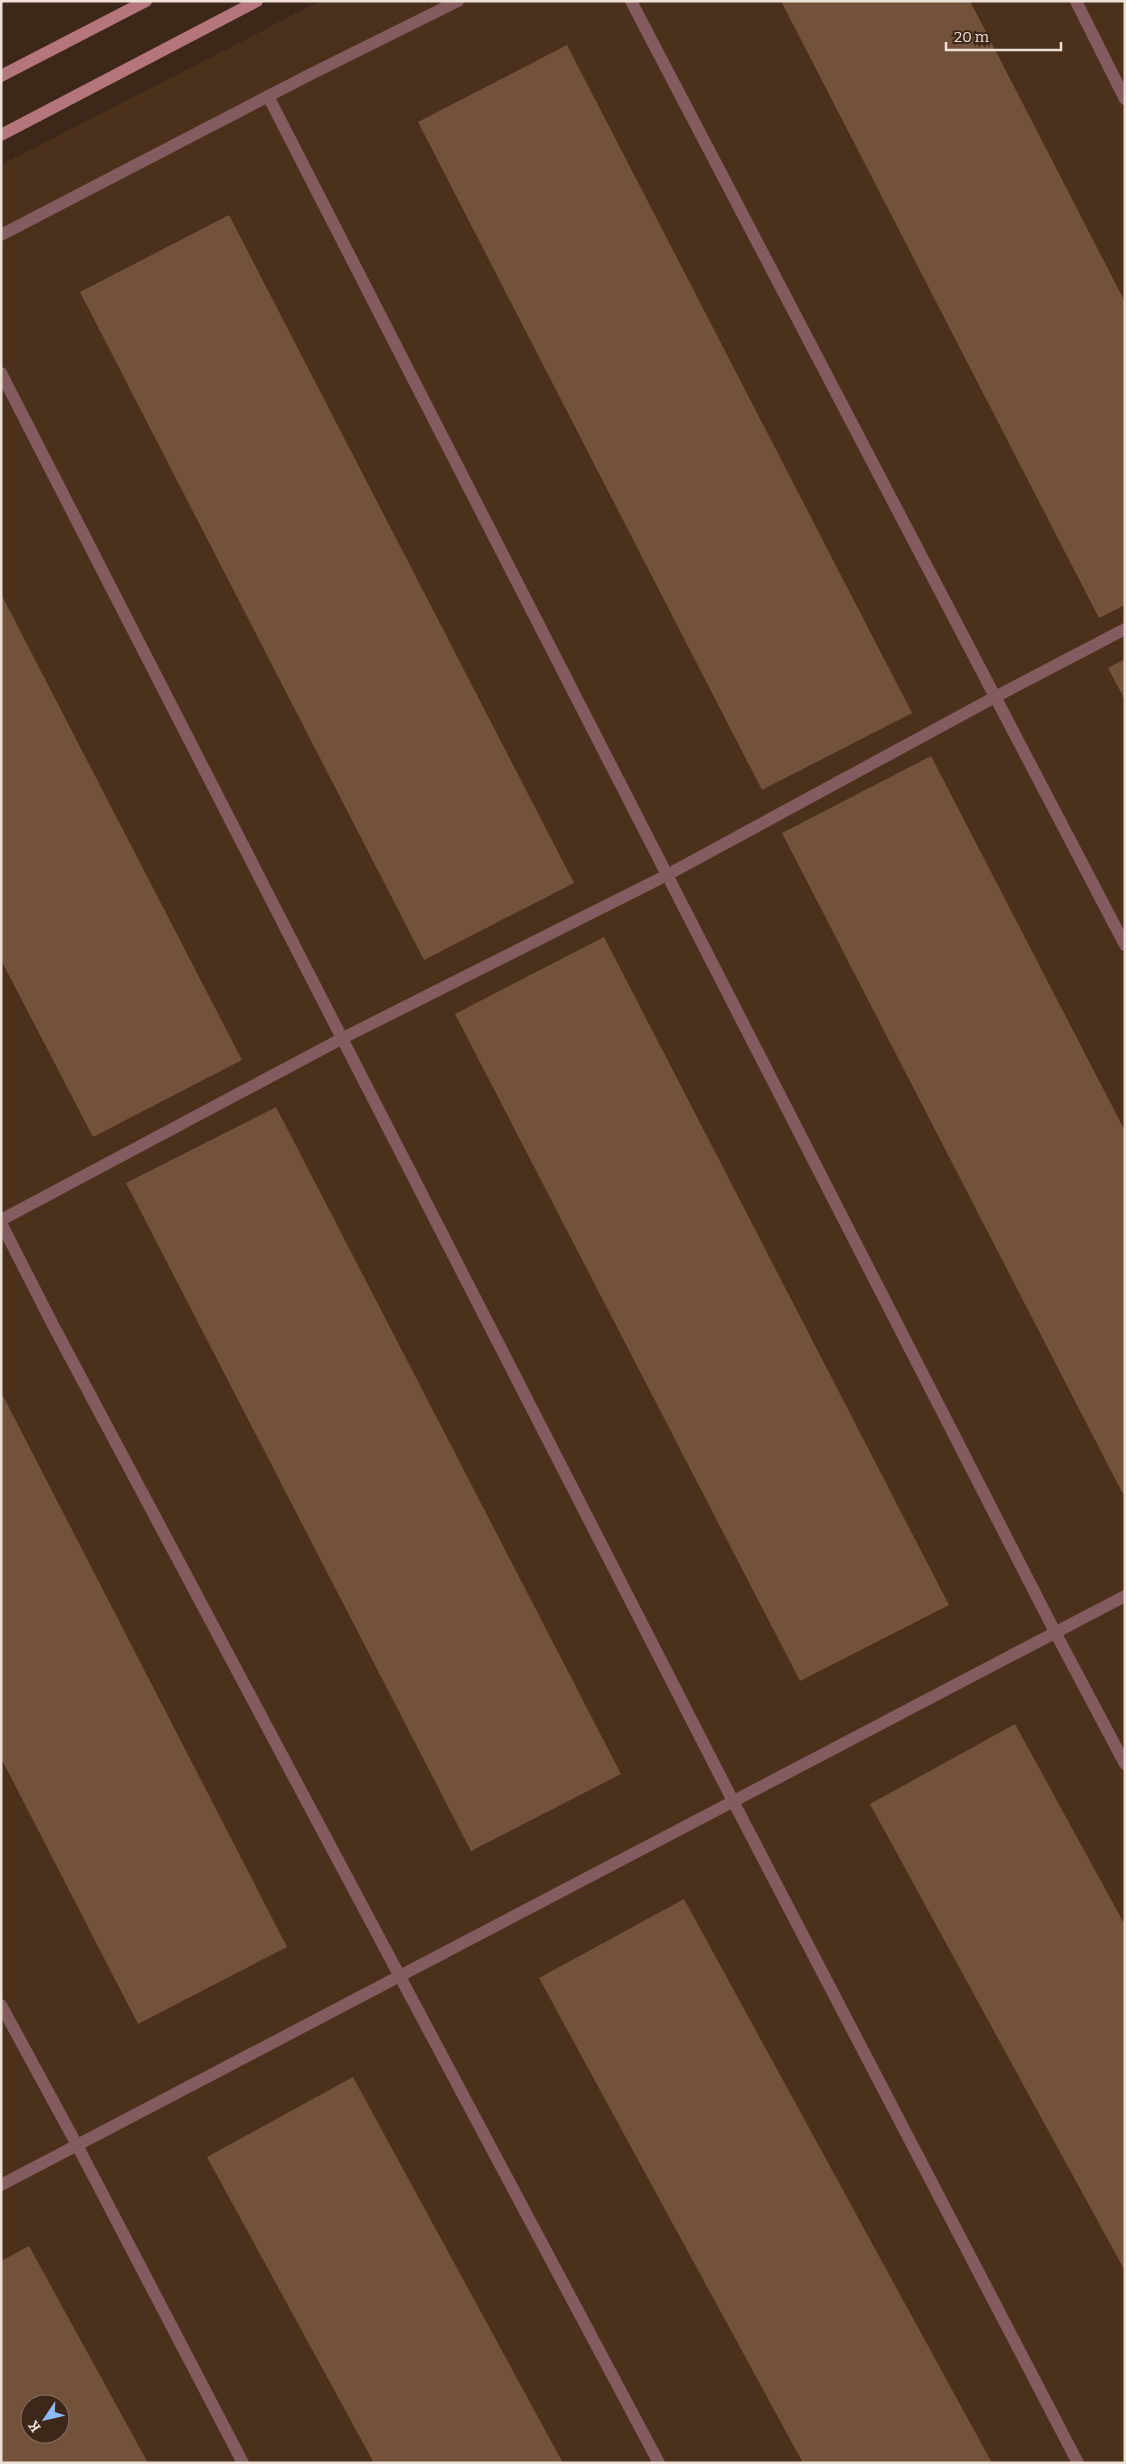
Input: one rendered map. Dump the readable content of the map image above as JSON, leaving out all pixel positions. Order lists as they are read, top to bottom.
{
  "scale_bar": "20 m",
  "north": "bottom left"
}
